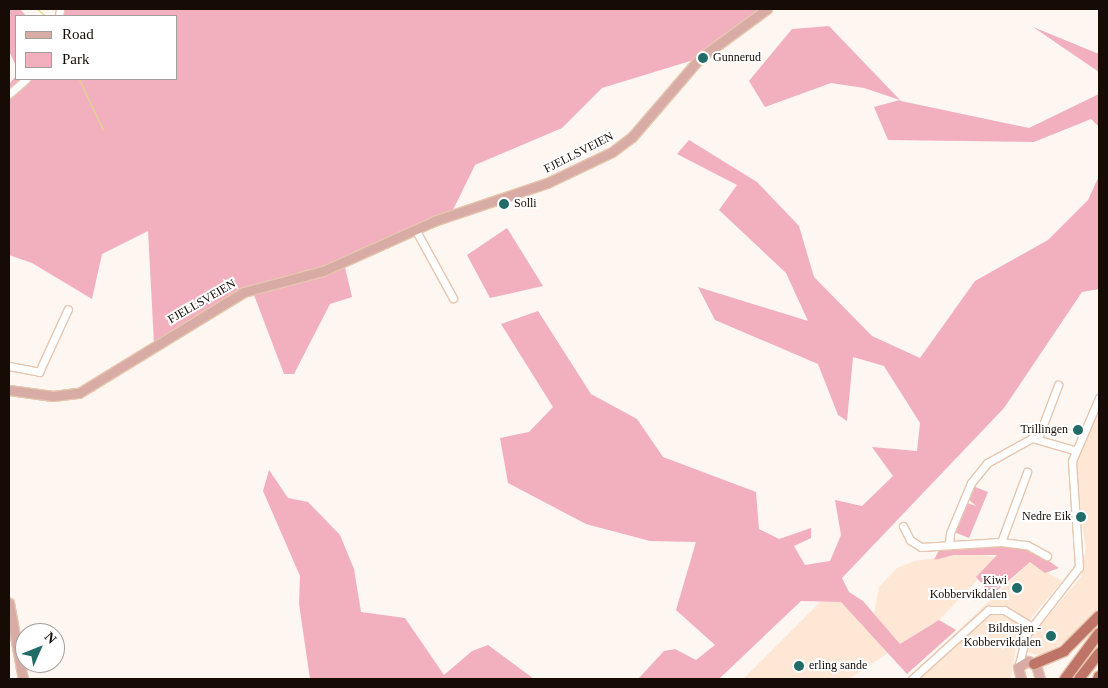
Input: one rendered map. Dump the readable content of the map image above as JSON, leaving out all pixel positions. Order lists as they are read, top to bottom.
{
  "streets": {
    "main road": ["FJELLSVEIEN"]
  },
  "places": [
    "Gunnerud",
    "Solli",
    "Trillingen",
    "Nedre Eik",
    "Kiwi Kobbervikdalen",
    "Bildusjen - Kobbervikdalen",
    "erling sande"
  ],
  "legend": ["Road", "Park"],
  "north": "top right"
}
